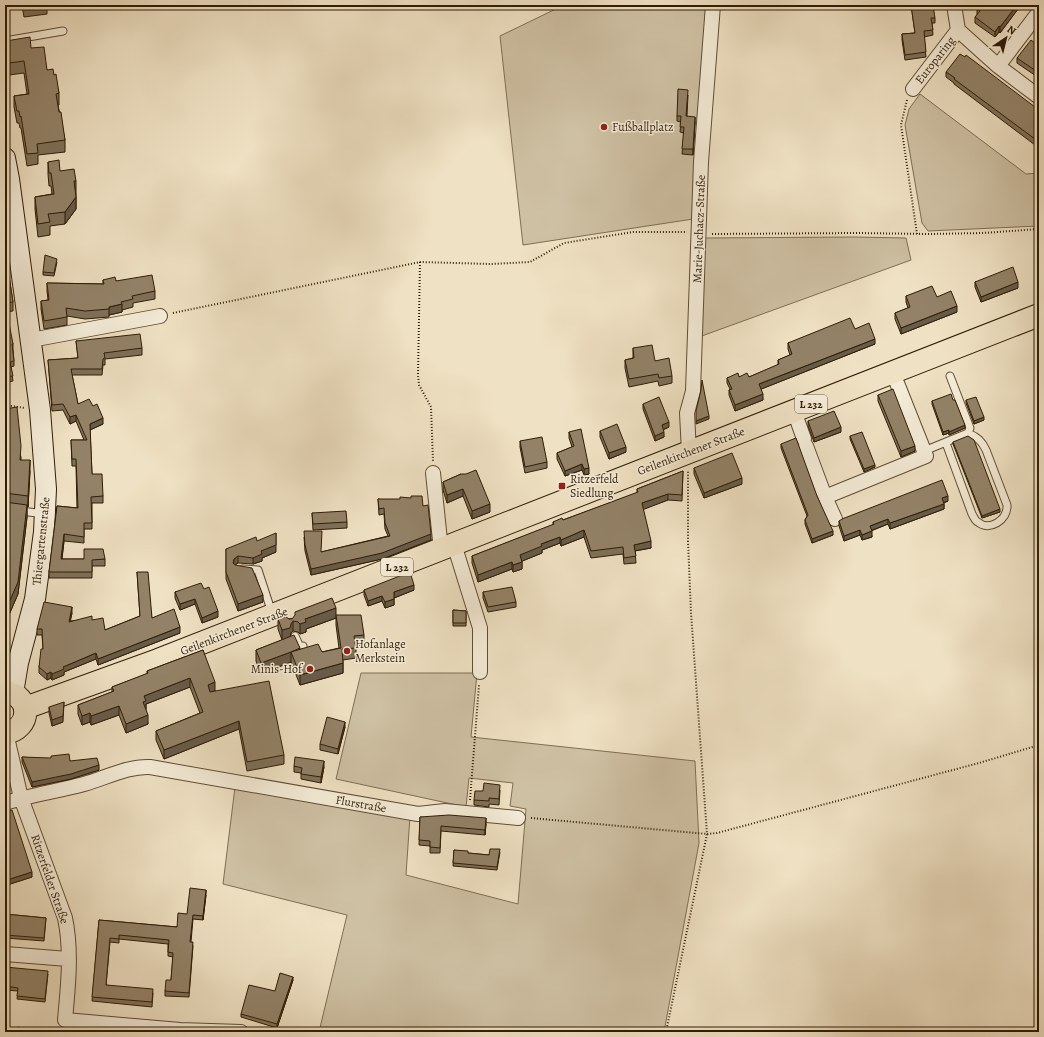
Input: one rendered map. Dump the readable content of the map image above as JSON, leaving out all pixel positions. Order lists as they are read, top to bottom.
{
  "streets": {
    "main road": ["L 232", "Geilenkirchener Straße", "Thiergartenstraße"],
    "street": [
      "Europaring",
      "Marie-Juchacz-Straße",
      "Flurstraße",
      "Ritzerfelder Straße"
    ]
  },
  "crossings": [
    ["Marie-Juchacz-Straße", "Geilenkirchener Straße"],
    ["Geilenkirchener Straße", "Thiergartenstraße"],
    ["Flurstraße", "Ritzerfelder Straße"]
  ],
  "places": {
    "other": ["Fußballplatz", "Hofanlage Merkstein", "Minis-Hof"],
    "transit": ["Ritzerfeld Siedlung"]
  },
  "north": "top right"
}
